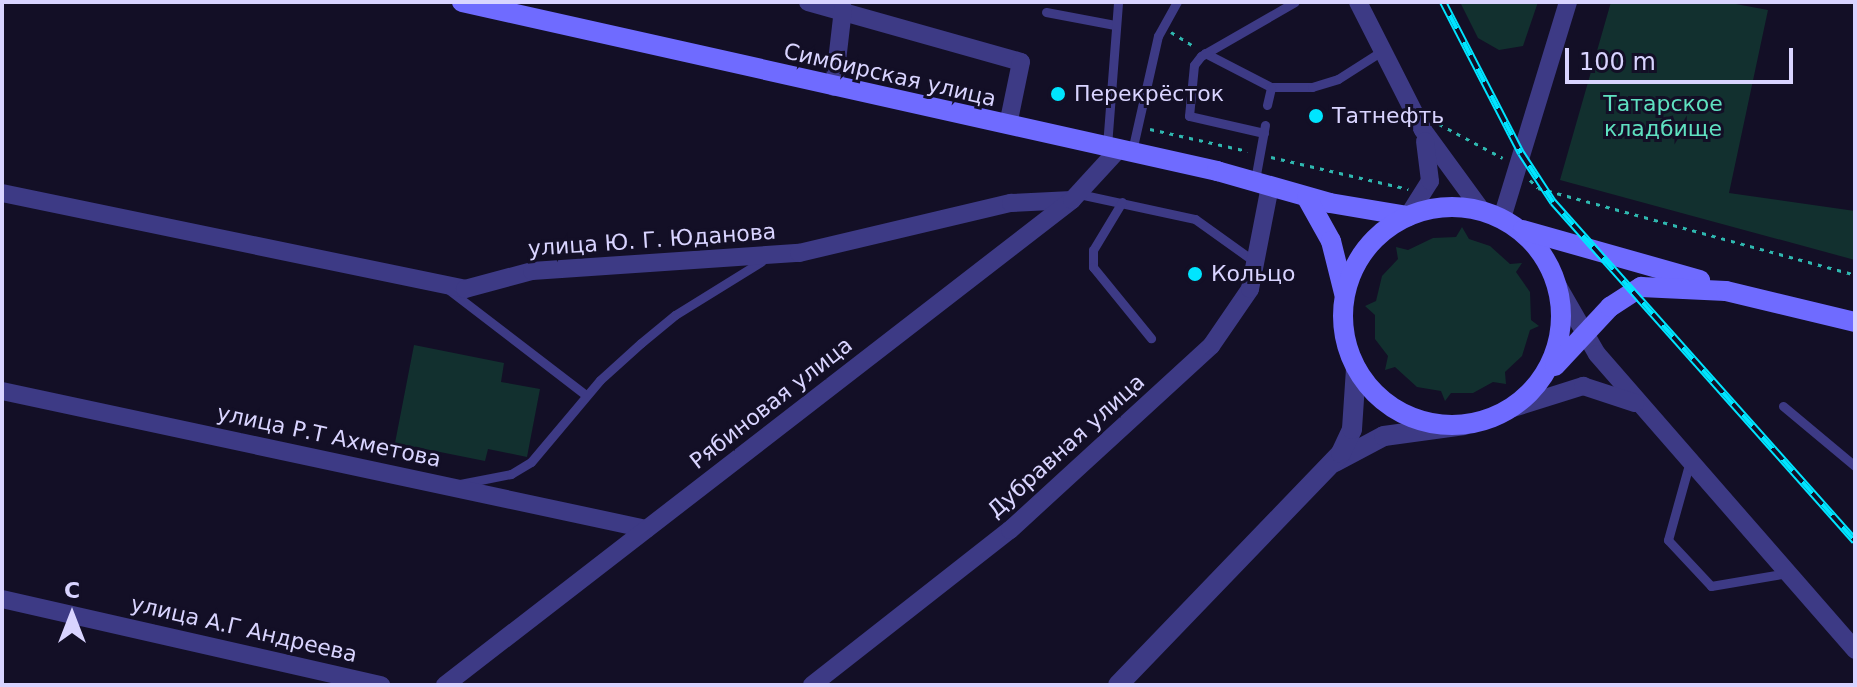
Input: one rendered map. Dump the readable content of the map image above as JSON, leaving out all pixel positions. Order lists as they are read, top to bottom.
{
  "streets": {
    "main road": ["Симбирская улица"],
    "street": [
      "улица Ю. Г. Юданова",
      "Рябиновая улица",
      "улица Р.Т Ахметова",
      "Дубравная улица",
      "улица А.Г Андреева"
    ]
  },
  "crossings": [
    ["Симбирская улица", "Рябиновая улица"],
    ["Симбирская улица", "Дубравная улица"],
    ["улица Ю. Г. Юданова", "Рябиновая улица"],
    ["Рябиновая улица", "улица Р.Т Ахметова"]
  ],
  "parks": ["Татарское кладбище"],
  "places": ["Перекрёсток", "Татнефть", "Кольцо"],
  "scale_bar": "100 m",
  "north": "top"
}
